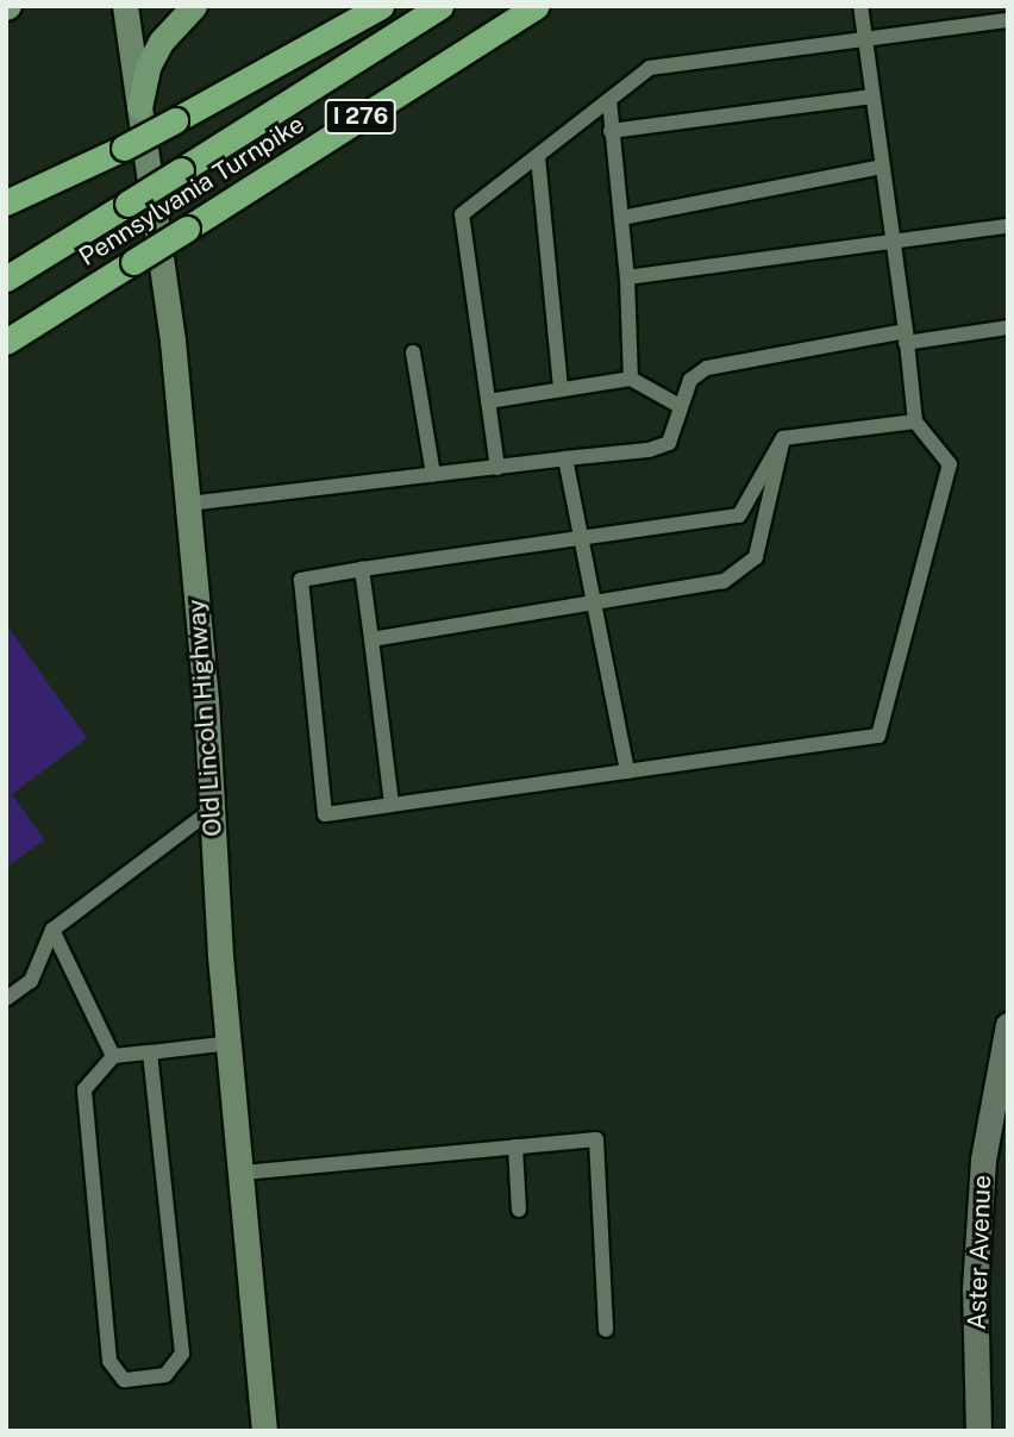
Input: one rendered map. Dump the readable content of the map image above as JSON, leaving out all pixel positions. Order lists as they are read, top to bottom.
{
  "streets": {
    "highway": ["I 276", "Pennsylvania Turnpike"],
    "main road": ["Old Lincoln Highway"],
    "street": ["Aster Avenue"]
  }
}
